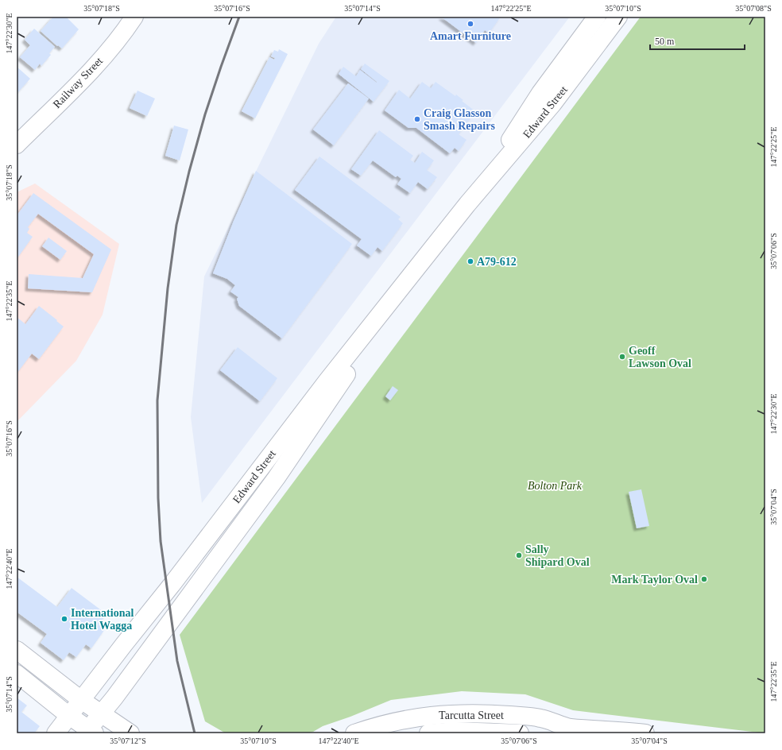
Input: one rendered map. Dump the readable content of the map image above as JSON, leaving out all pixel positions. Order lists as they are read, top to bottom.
{
  "streets": {
    "main road": ["Railway Street", "Edward Street", "Tarcutta Street"]
  },
  "parks": ["Bolton Park"],
  "places": [
    "Amart Furniture",
    "Craig Glasson Smash Repairs",
    "A79-612",
    "Geoff Lawson Oval",
    "Sally Shipard Oval",
    "Mark Taylor Oval",
    "International Hotel Wagga"
  ],
  "scale_bar": "50 m",
  "coordinates": [
    "35°07'18\"S",
    "35°07'16\"S",
    "35°07'14\"S",
    "147°22'25\"E",
    "35°07'10\"S",
    "35°07'08\"S",
    "147°22'30\"E",
    "35°07'06\"S",
    "147°22'35\"E",
    "35°07'04\"S",
    "147°22'40\"E",
    "35°07'12\"S"
  ]
}
